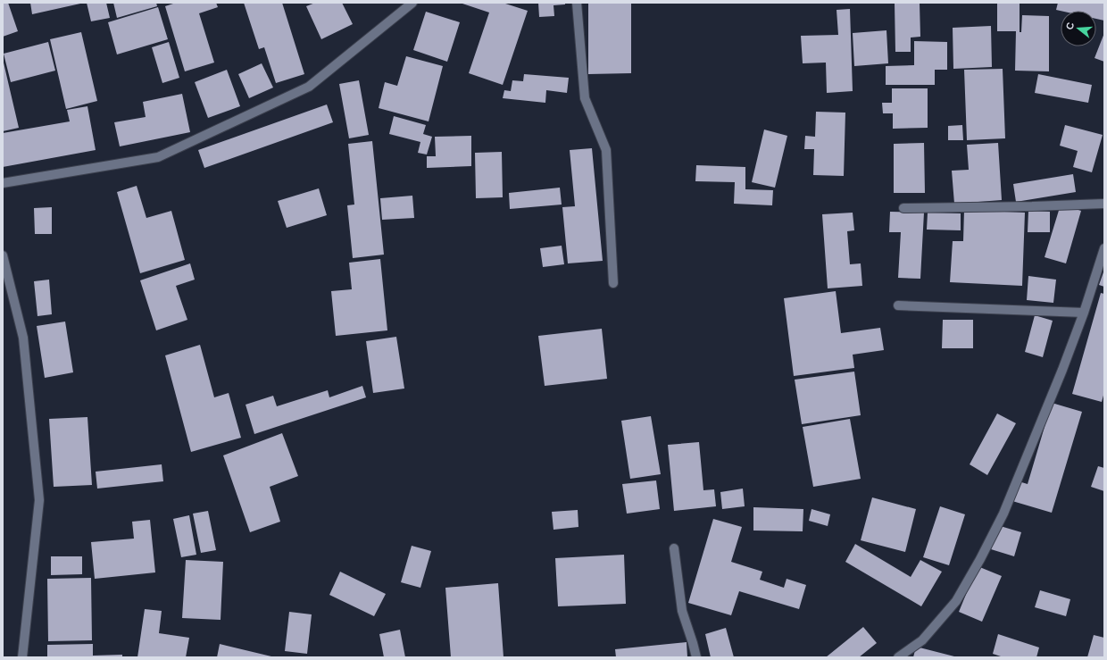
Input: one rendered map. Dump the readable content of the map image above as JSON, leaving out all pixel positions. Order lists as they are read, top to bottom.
{
  "north": "left"
}
